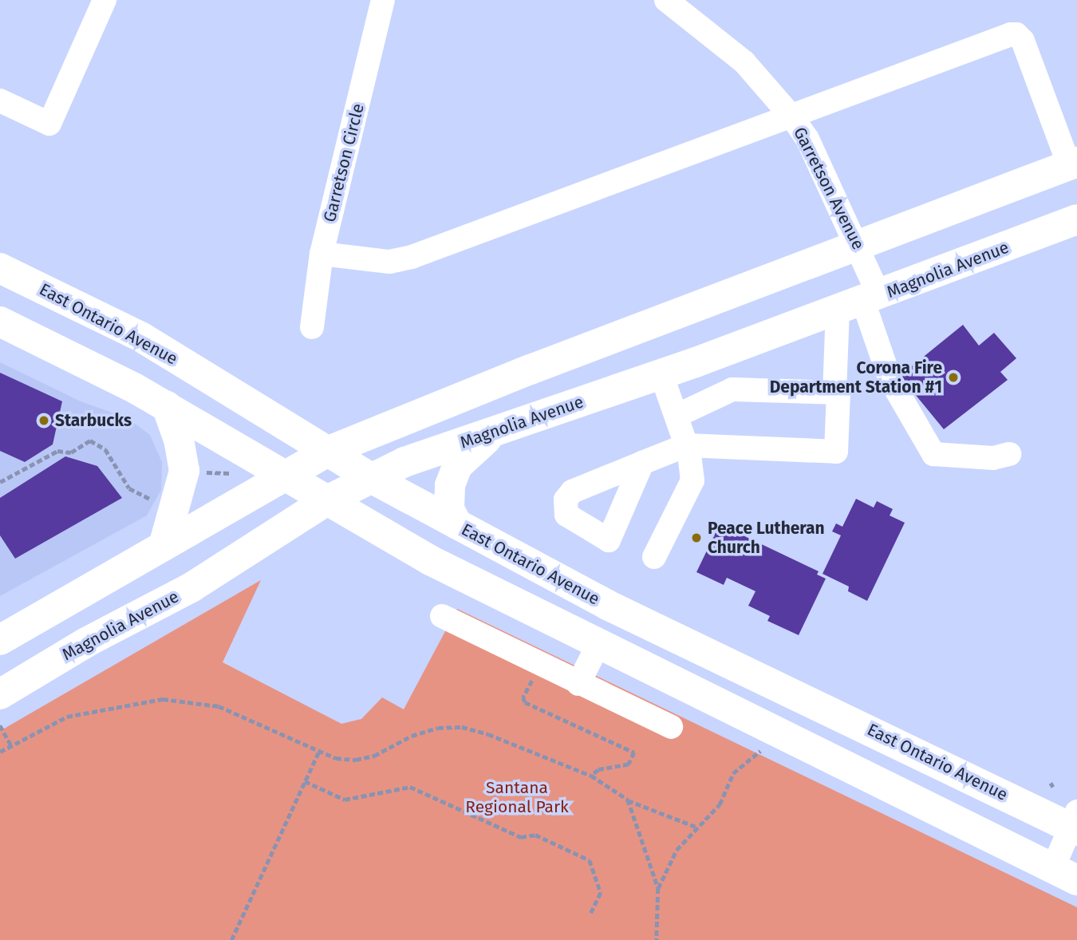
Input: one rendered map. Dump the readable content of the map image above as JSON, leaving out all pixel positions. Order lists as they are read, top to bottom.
{
  "streets": {
    "main road": ["Magnolia Avenue", "East Ontario Avenue"],
    "street": ["Garretson Circle", "Garretson Avenue"]
  },
  "crossings": [
    ["Garretson Avenue", "Magnolia Avenue"],
    ["Magnolia Avenue", "East Ontario Avenue"]
  ],
  "parks": ["Santana Regional Park"],
  "places": ["Corona Fire Department Station #1", "Starbucks", "Peace Lutheran Church"]
}
